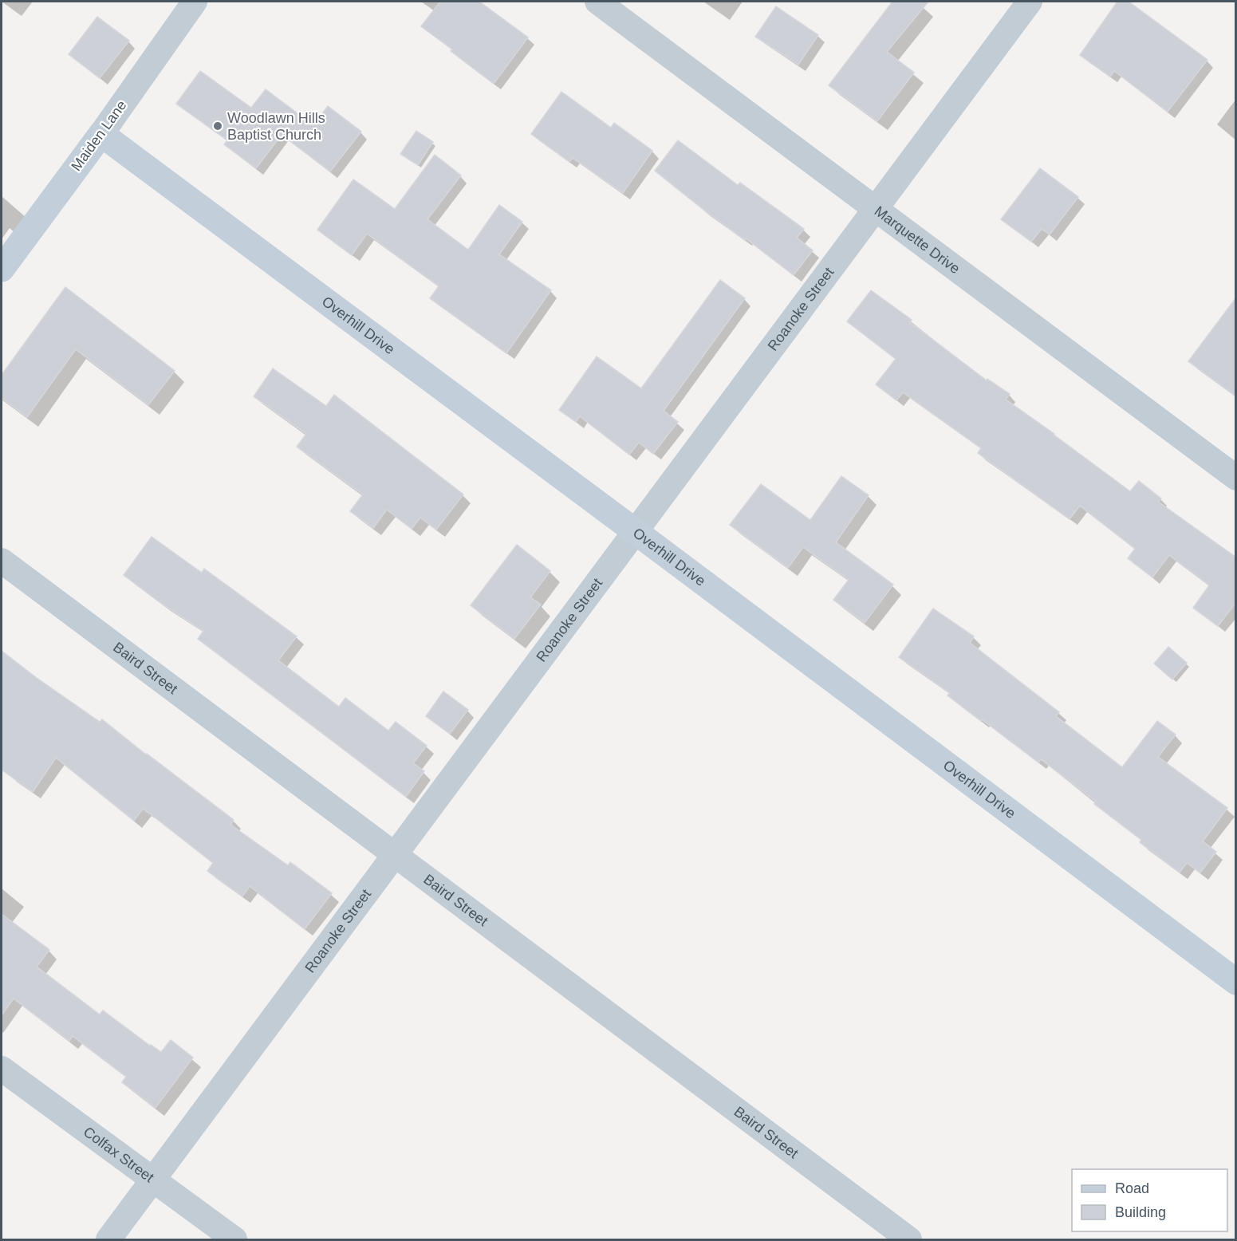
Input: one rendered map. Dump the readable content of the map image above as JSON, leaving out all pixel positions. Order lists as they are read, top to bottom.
{
  "streets": {
    "street": [
      "Maiden Lane",
      "Marquette Drive",
      "Roanoke Street",
      "Overhill Drive",
      "Baird Street",
      "Colfax Street"
    ]
  },
  "crossings": [
    ["Maiden Lane", "Overhill Drive"],
    ["Marquette Drive", "Roanoke Street"],
    ["Roanoke Street", "Overhill Drive"],
    ["Roanoke Street", "Baird Street"],
    ["Roanoke Street", "Colfax Street"]
  ],
  "places": ["Woodlawn Hills Baptist Church"],
  "legend": ["Road", "Building"]
}
